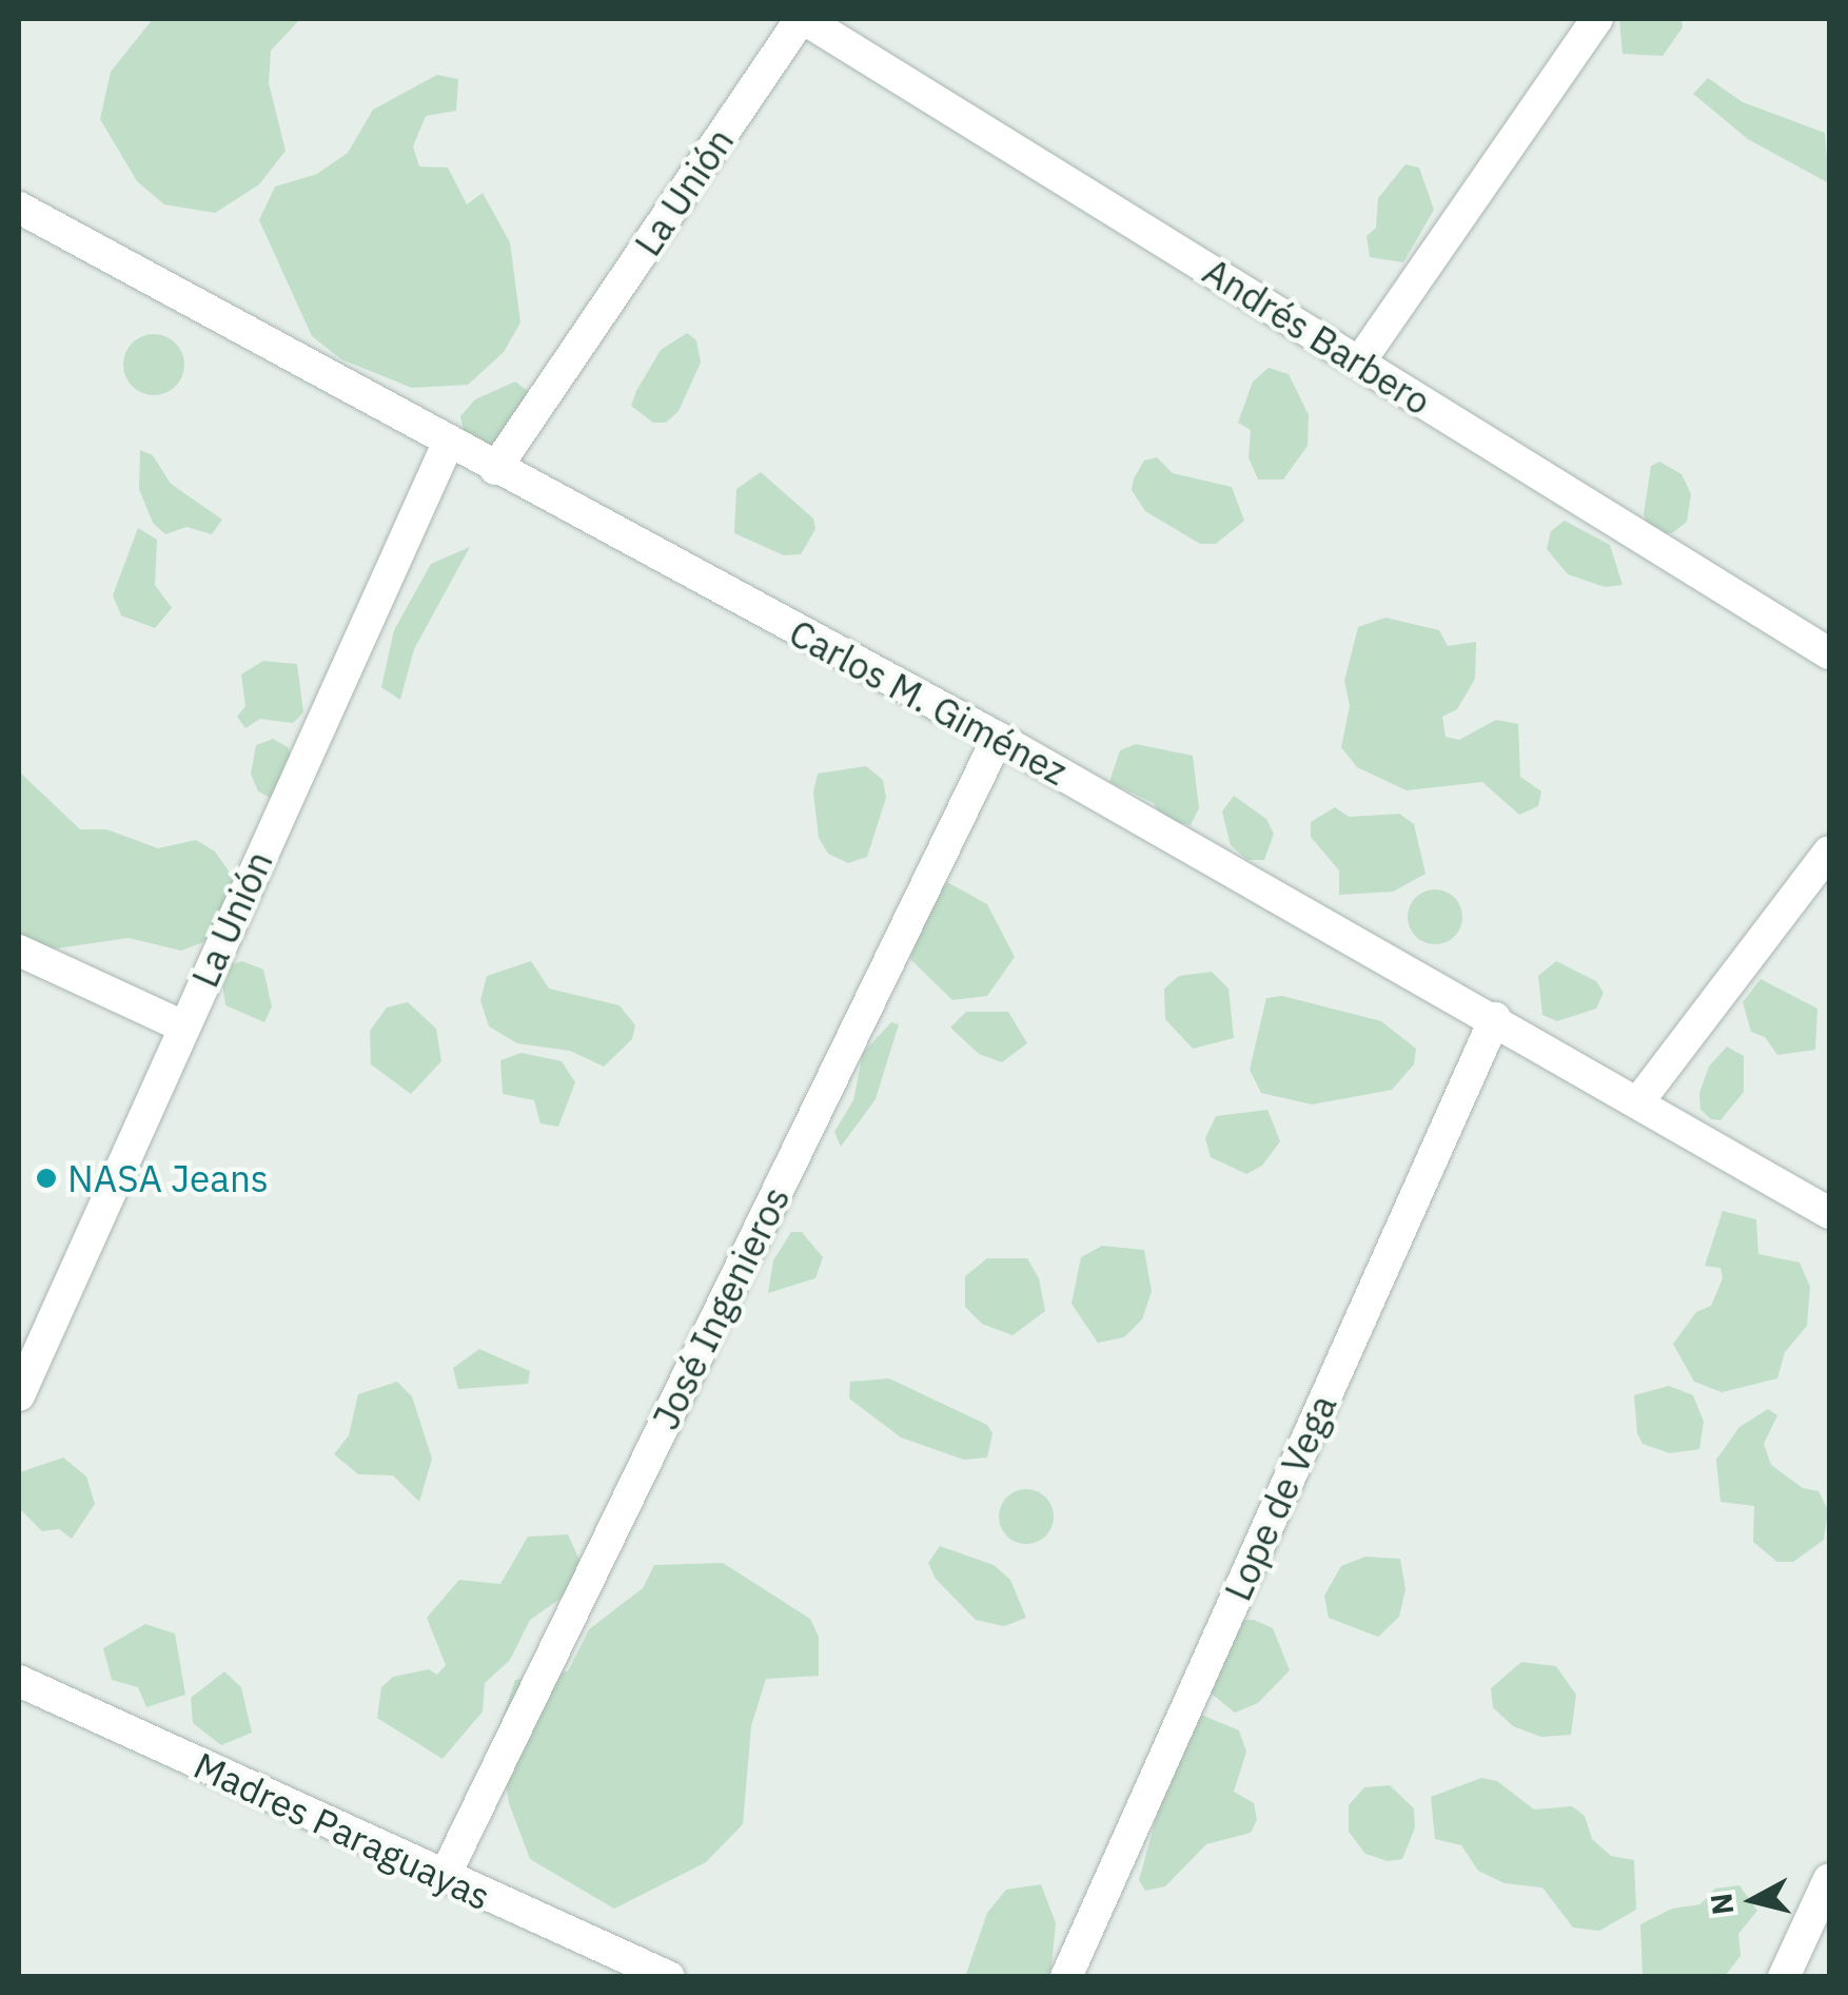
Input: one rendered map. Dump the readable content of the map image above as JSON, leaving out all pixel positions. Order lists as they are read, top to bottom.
{
  "streets": {
    "street": [
      "La Unión",
      "Andrés Barbero",
      "Carlos M. Giménez",
      "José Ingenieros",
      "Lope de Vega",
      "Madres Paraguayas"
    ]
  },
  "crossings": [
    ["La Unión", "Andrés Barbero"],
    ["La Unión", "Carlos M. Giménez"],
    ["Carlos M. Giménez", "José Ingenieros"],
    ["Carlos M. Giménez", "Lope de Vega"],
    ["José Ingenieros", "Madres Paraguayas"]
  ],
  "places": ["NASA Jeans"],
  "north": "left"
}
